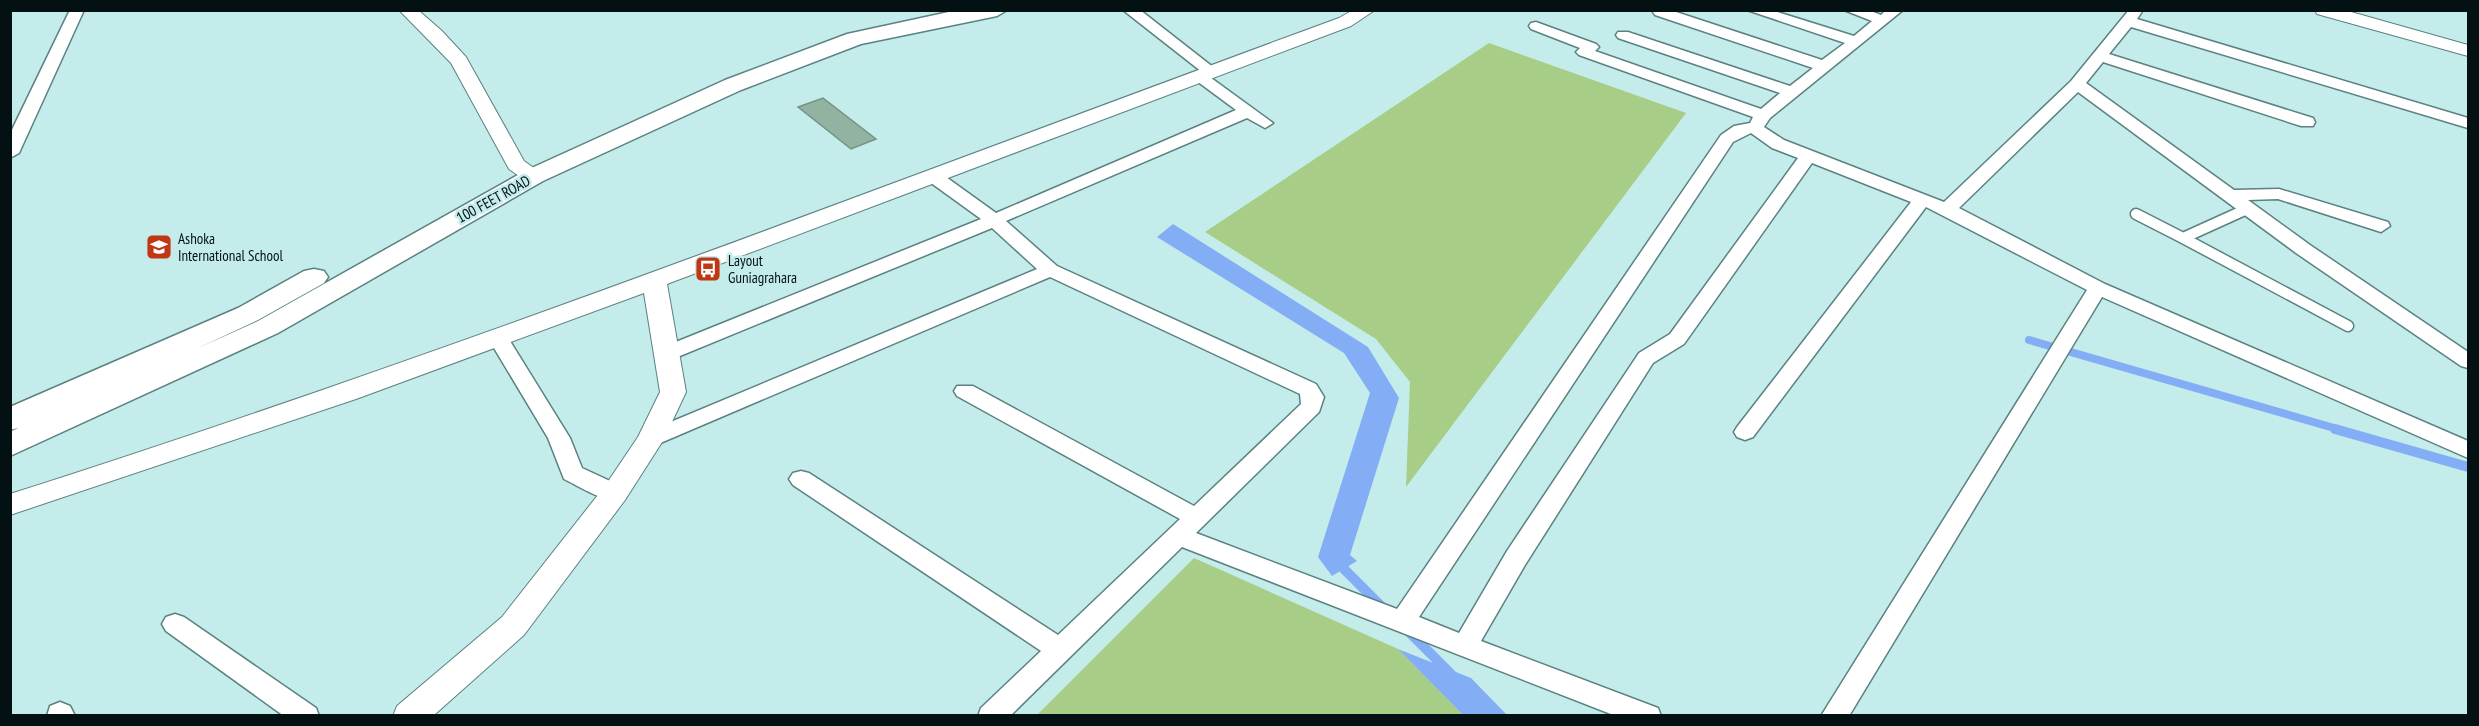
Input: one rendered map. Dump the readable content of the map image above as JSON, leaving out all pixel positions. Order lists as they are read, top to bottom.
{
  "streets": {
    "main road": ["100 FEET ROAD"]
  },
  "places": {
    "school or university": ["Ashoka International School"],
    "bus stop": ["Layout Guniagrahara"]
  }
}
